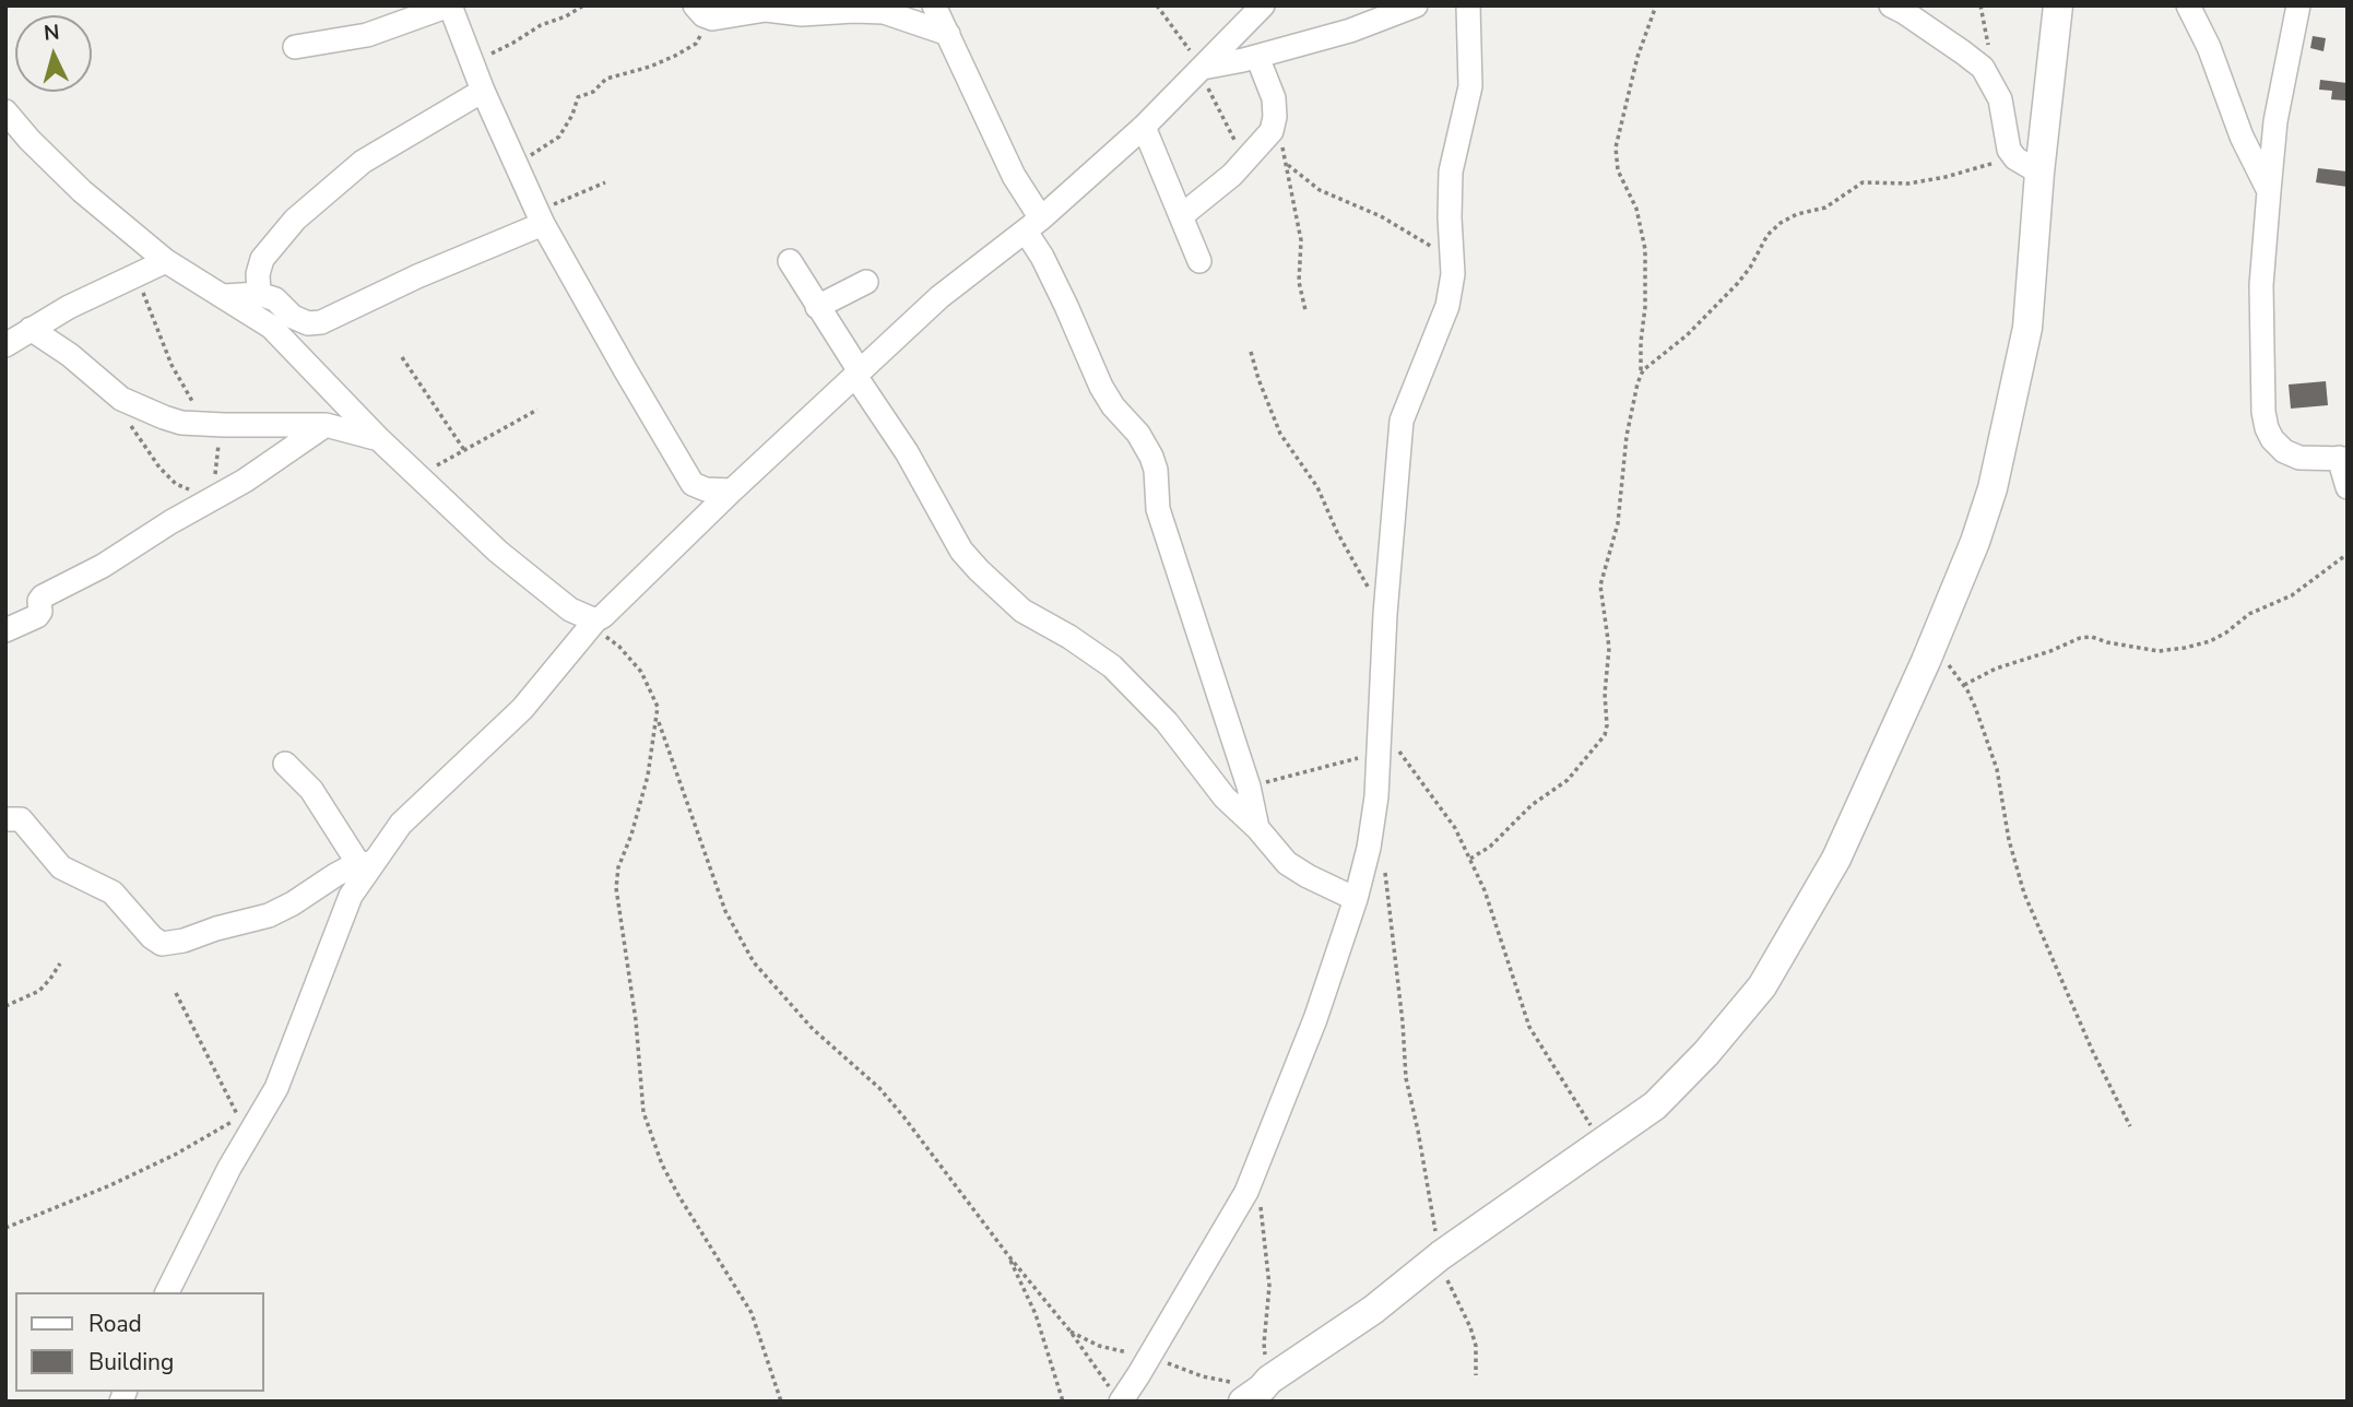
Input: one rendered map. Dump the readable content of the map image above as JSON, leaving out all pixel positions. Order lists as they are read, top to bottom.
{
  "legend": ["Road", "Building"],
  "north": "top"
}
